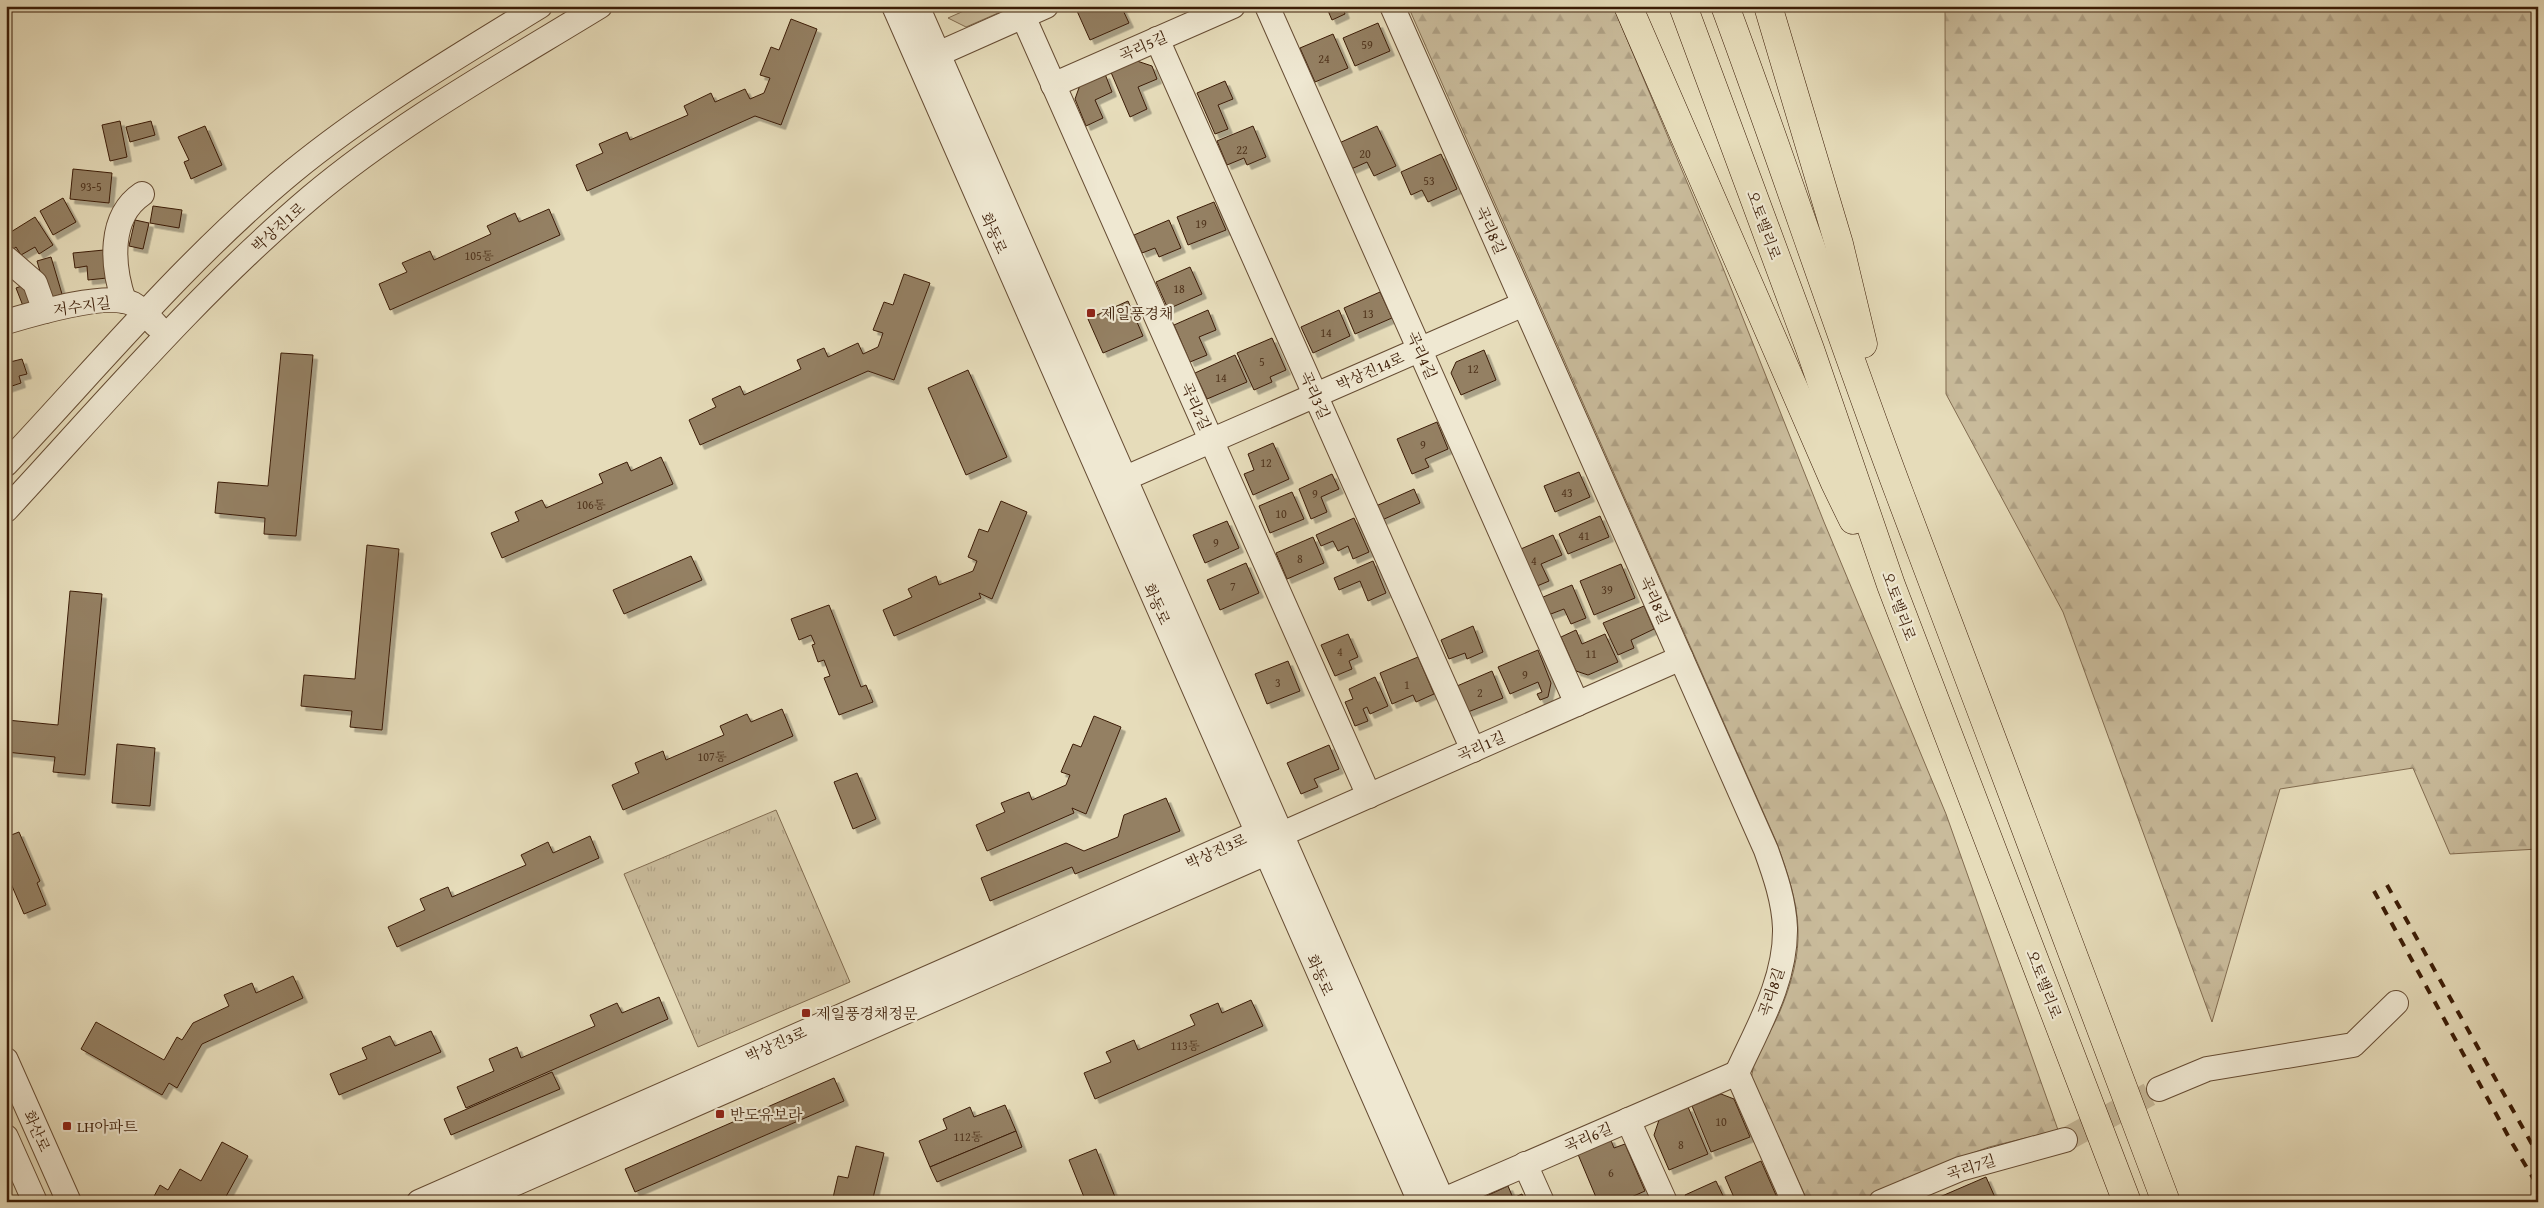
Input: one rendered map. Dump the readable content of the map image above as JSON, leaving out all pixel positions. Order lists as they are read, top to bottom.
{
  "streets": {
    "highway": ["오토밸리로"],
    "street": [
      "곡리5길",
      "박상진1로",
      "곡리8길",
      "화동로",
      "저수지길",
      "곡리4길",
      "박상진14로",
      "곡리3길",
      "곡리2길",
      "곡리1길",
      "박상진3로",
      "화산로",
      "곡리6길",
      "곡리7길"
    ]
  },
  "crossings": [
    ["곡리5길", "곡리3길"],
    ["곡리5길", "곡리2길"],
    ["박상진1로", "저수지길"],
    ["곡리8길", "박상진14로"],
    ["곡리8길", "곡리1길"],
    ["곡리8길", "곡리6길"],
    ["화동로", "박상진14로"],
    ["화동로", "곡리1길"],
    ["화동로", "박상진3로"],
    ["화동로", "곡리6길"],
    ["곡리4길", "박상진14로"],
    ["곡리4길", "곡리1길"],
    ["박상진14로", "곡리3길"],
    ["박상진14로", "곡리2길"],
    ["곡리3길", "곡리1길"],
    ["곡리2길", "곡리1길"],
    ["곡리1길", "박상진3로"]
  ],
  "places": {
    "transit": [
      "제일풍경채",
      "제일풍경채정문",
      "반도유보라",
      "LH아파트"
    ]
  },
  "house_numbers": [
    "59",
    "24",
    "22",
    "20",
    "53",
    "93-5",
    "19",
    "105동",
    "18",
    "13",
    "14",
    "5",
    "12",
    "14",
    "9",
    "12",
    "43",
    "9",
    "106동",
    "10",
    "41",
    "9",
    "8",
    "4",
    "7",
    "39",
    "4",
    "11",
    "9",
    "3",
    "1",
    "2",
    "107동",
    "113동",
    "10",
    "112동",
    "8",
    "6"
  ]
}
